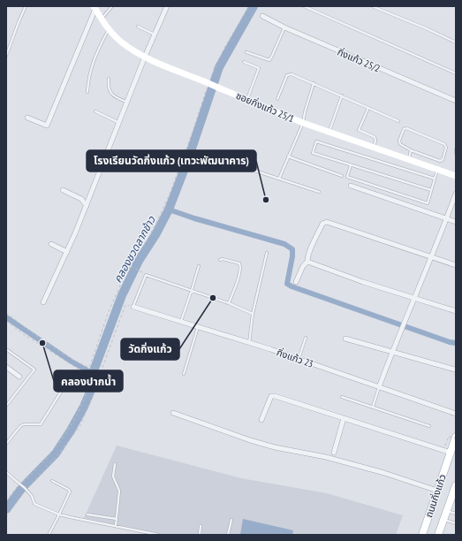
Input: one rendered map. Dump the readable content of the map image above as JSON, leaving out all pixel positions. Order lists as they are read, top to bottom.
{
  "streets": {
    "main road": ["ถนนกิ่งแก้ว"],
    "street": ["กิ่งแก้ว 25/2", "ซอยกิ่งแก้ว 25/1", "กิ่งแก้ว 23"]
  },
  "water": ["คลองชวดลากข้าว"],
  "places": ["โรงเรียนวัดกิ่งแก้ว (เทวะพัฒนาคาร)", "วัดกิ่งแก้ว", "คลองปากน้ำ"]
}
